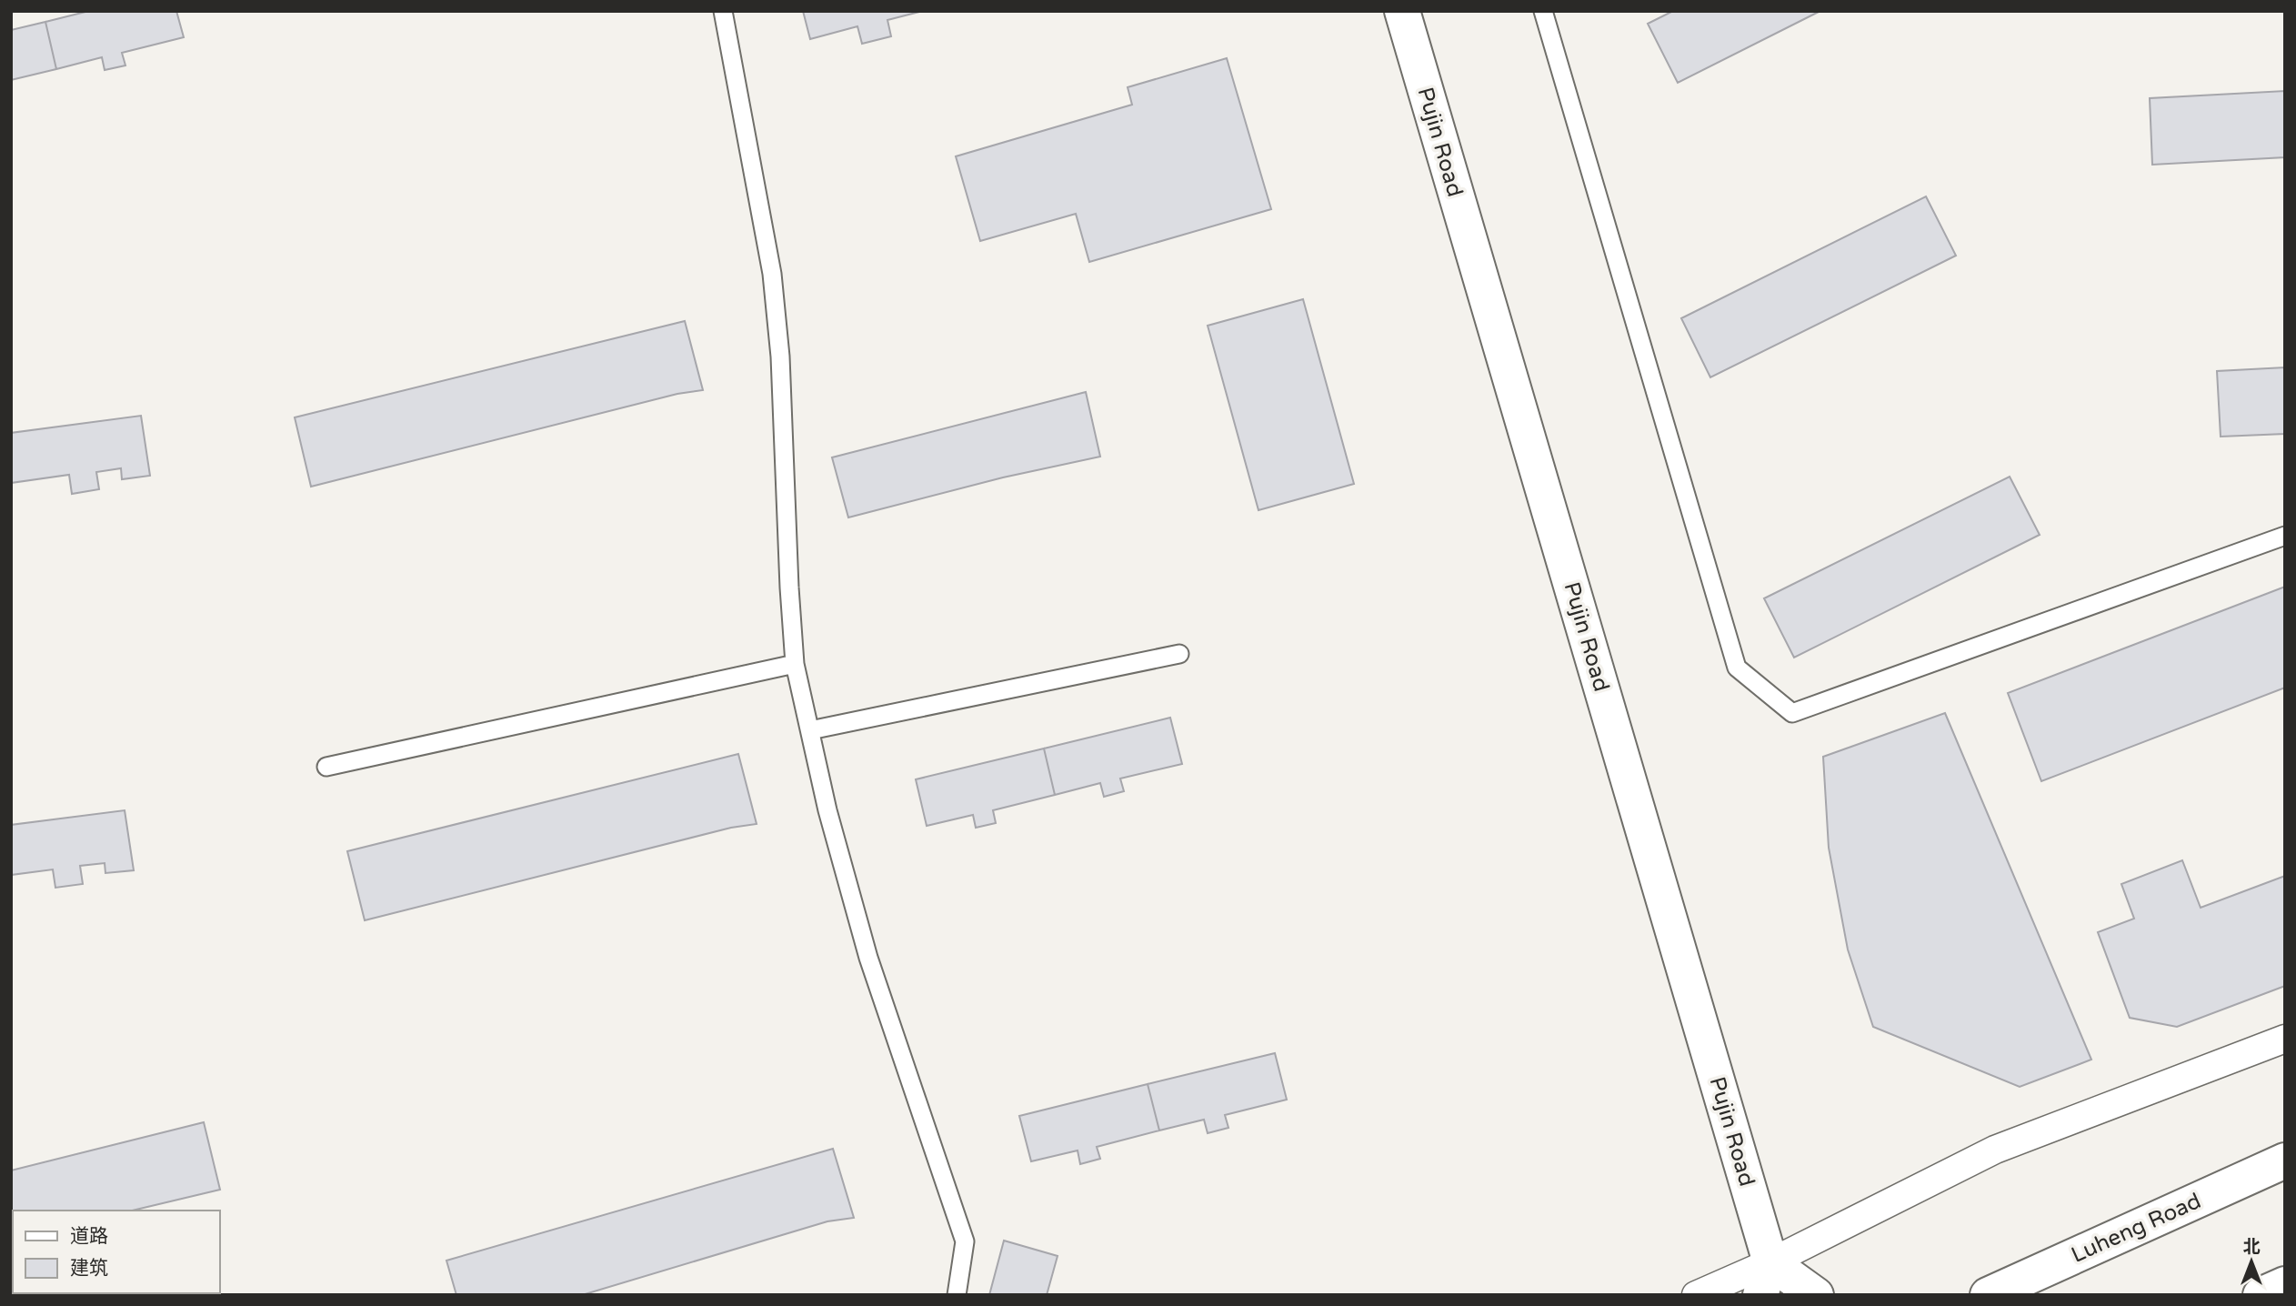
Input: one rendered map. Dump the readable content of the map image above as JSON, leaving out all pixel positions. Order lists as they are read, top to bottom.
{
  "streets": {
    "street": ["Pujin Road", "Luheng Road"]
  },
  "legend": ["道路", "建筑"],
  "north": "top"
}
